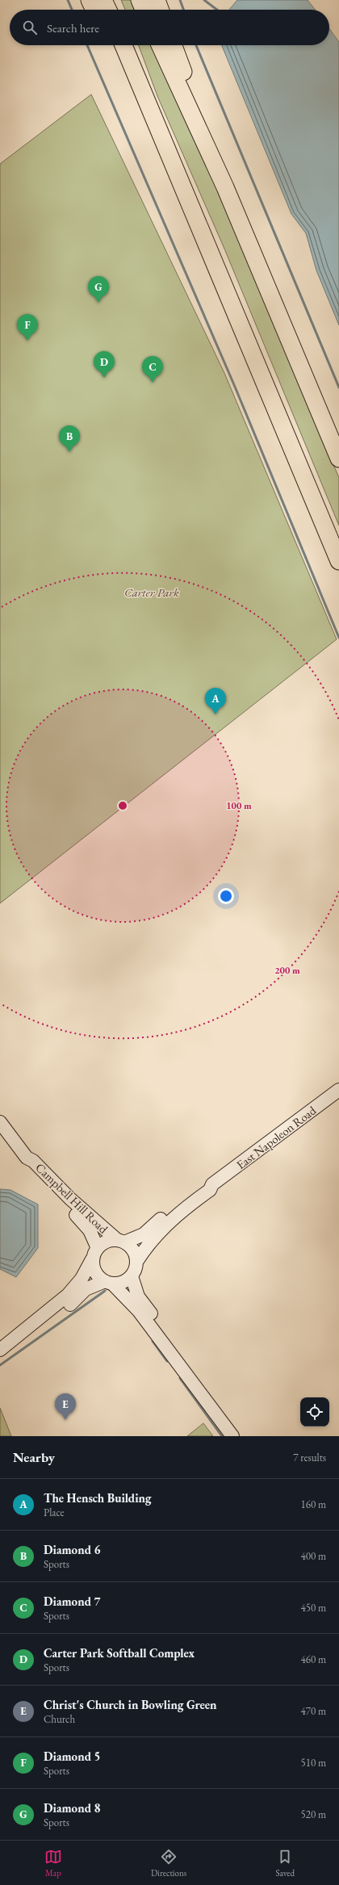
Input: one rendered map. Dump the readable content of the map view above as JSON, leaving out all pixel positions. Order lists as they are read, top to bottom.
{
  "streets": {
    "main road": ["East Napoleon Road", "Campbell Hill Road"]
  },
  "crossings": [
    ["East Napoleon Road", "Campbell Hill Road"]
  ],
  "parks": ["Carter Park"],
  "page": {
    "search": "Search here",
    "pins": [
      "G",
      "F",
      "D",
      "C",
      "B",
      "A",
      "E"
    ],
    "heading": ["Nearby", "7 results"],
    "list": [
      {
        "mark": "A",
        "name": "The Hensch Building",
        "note": "Place",
        "value": "160 m"
      },
      {
        "mark": "B",
        "name": "Diamond 6",
        "note": "Sports",
        "value": "400 m"
      },
      {
        "mark": "C",
        "name": "Diamond 7",
        "note": "Sports",
        "value": "450 m"
      },
      {
        "mark": "D",
        "name": "Carter Park Softball Complex",
        "note": "Sports",
        "value": "460 m"
      },
      {
        "mark": "E",
        "name": "Christ's Church in Bowling Green",
        "note": "Church",
        "value": "470 m"
      },
      {
        "mark": "F",
        "name": "Diamond 5",
        "note": "Sports",
        "value": "510 m"
      },
      {
        "mark": "G",
        "name": "Diamond 8",
        "note": "Sports",
        "value": "520 m"
      }
    ],
    "nav": ["Map", "Directions", "Saved"]
  },
  "rings": ["100 m", "200 m"]
}
